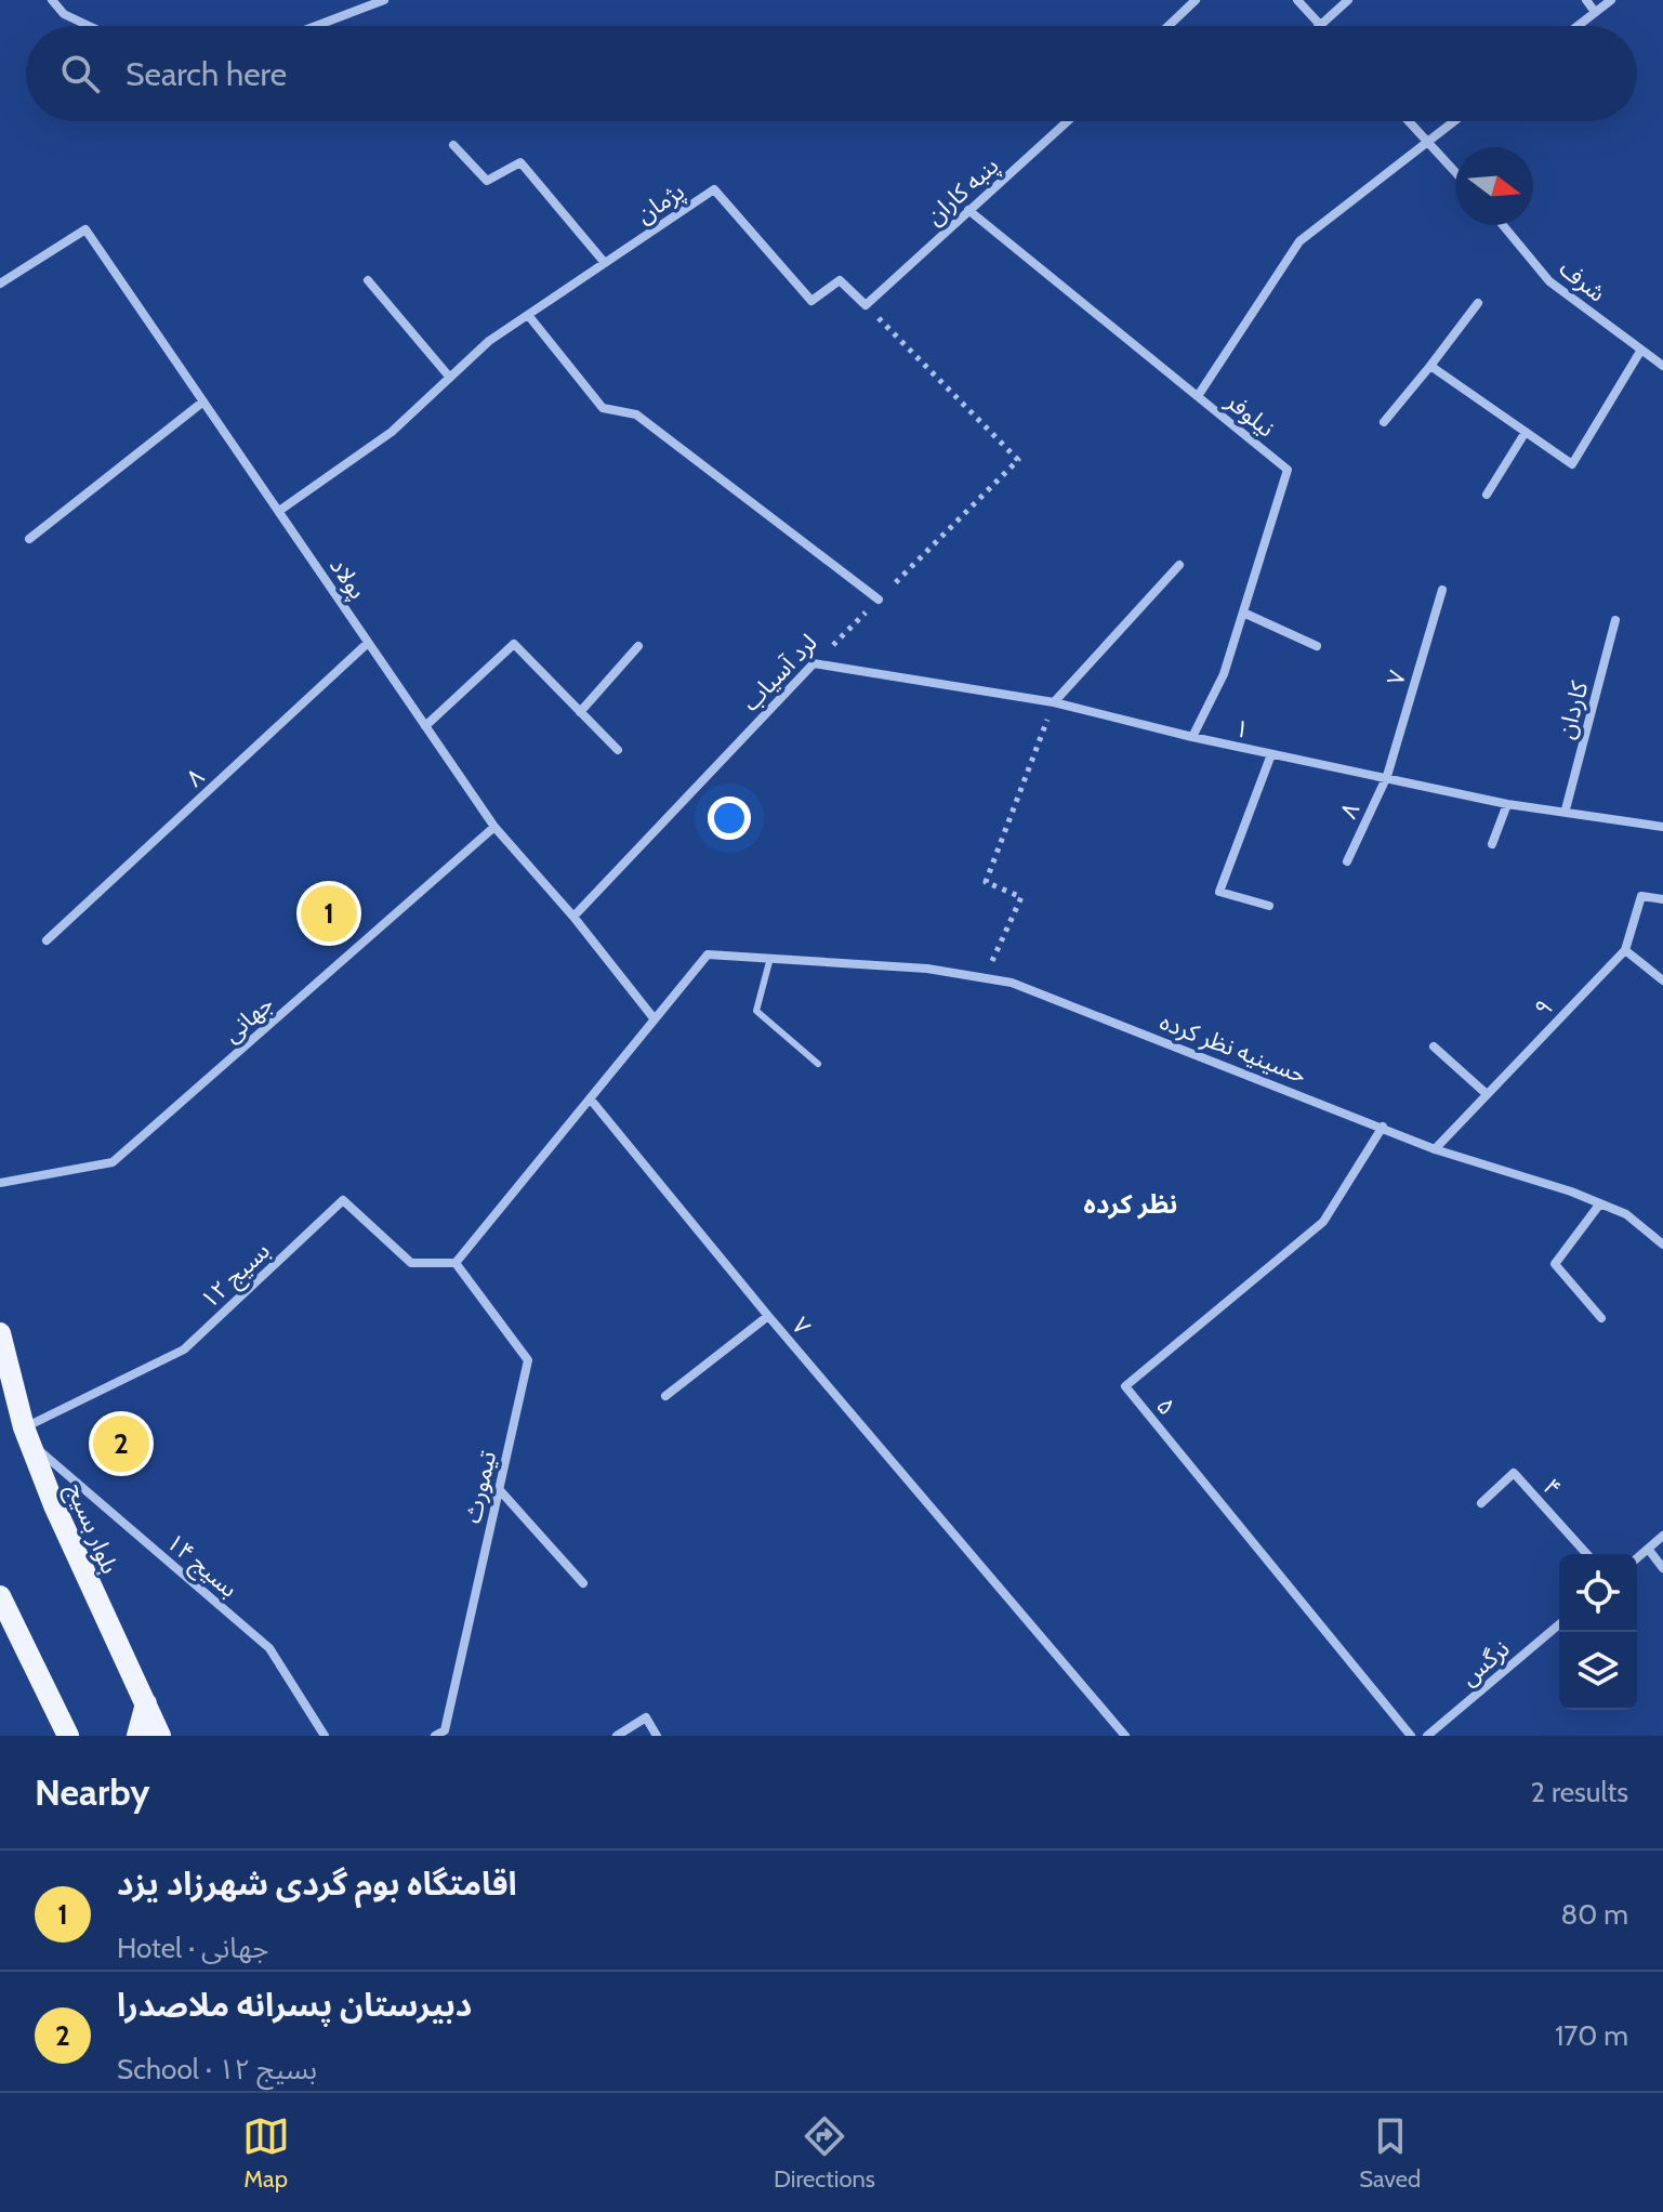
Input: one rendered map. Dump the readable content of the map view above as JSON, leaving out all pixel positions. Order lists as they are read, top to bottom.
{
  "streets": {
    "main road": ["بلوار بسیج"],
    "street": [
      "پنبه کاران",
      "پژمان",
      "شرف",
      "نیلوفر",
      "پولاد",
      "لرد آسیاب",
      "۷",
      "کاردان",
      "۱",
      "۸",
      "۹",
      "جهانی",
      "حسینیه نظر کرده",
      "بسیج ۱۲",
      "۵",
      "تیمورث",
      "۴",
      "بسیج ۱۴",
      "نرگس"
    ]
  },
  "crossings": [
    ["پنبه کاران", "پژمان"],
    ["پنبه کاران", "نیلوفر"],
    ["پنبه کاران", "لرد آسیاب"],
    ["پژمان", "پولاد"],
    ["پژمان", "لرد آسیاب"],
    ["نیلوفر", "۱"],
    ["پولاد", "لرد آسیاب"],
    ["پولاد", "۸"],
    ["پولاد", "جهانی"],
    ["پولاد", "حسینیه نظر کرده"],
    ["لرد آسیاب", "۱"],
    ["۷", "۱"],
    ["۷", "۸"],
    ["کاردان", "۱"],
    ["۱", "۸"],
    ["۹", "حسینیه نظر کرده"],
    ["حسینیه نظر کرده", "۵"],
    ["بسیج ۱۲", "تیمورث"],
    ["بسیج ۱۲", "بلوار بسیج"],
    ["بسیج ۱۲", "بسیج ۱۴"],
    ["بلوار بسیج", "بسیج ۱۴"]
  ],
  "districts": ["نظر کرده"],
  "north": "right",
  "page": {
    "search": "Search here",
    "pins": ["1", "2"],
    "heading": ["Nearby", "2 results"],
    "list": [
      {
        "mark": "1",
        "name": "اقامتگاه بوم گردی شهرزاد یزد",
        "note": "Hotel · جهانی",
        "value": "80 m"
      },
      {
        "mark": "2",
        "name": "دبیرستان پسرانه ملاصدرا",
        "note": "School · بسیج ۱۲",
        "value": "170 m"
      }
    ],
    "nav": ["Map", "Directions", "Saved"]
  }
}
